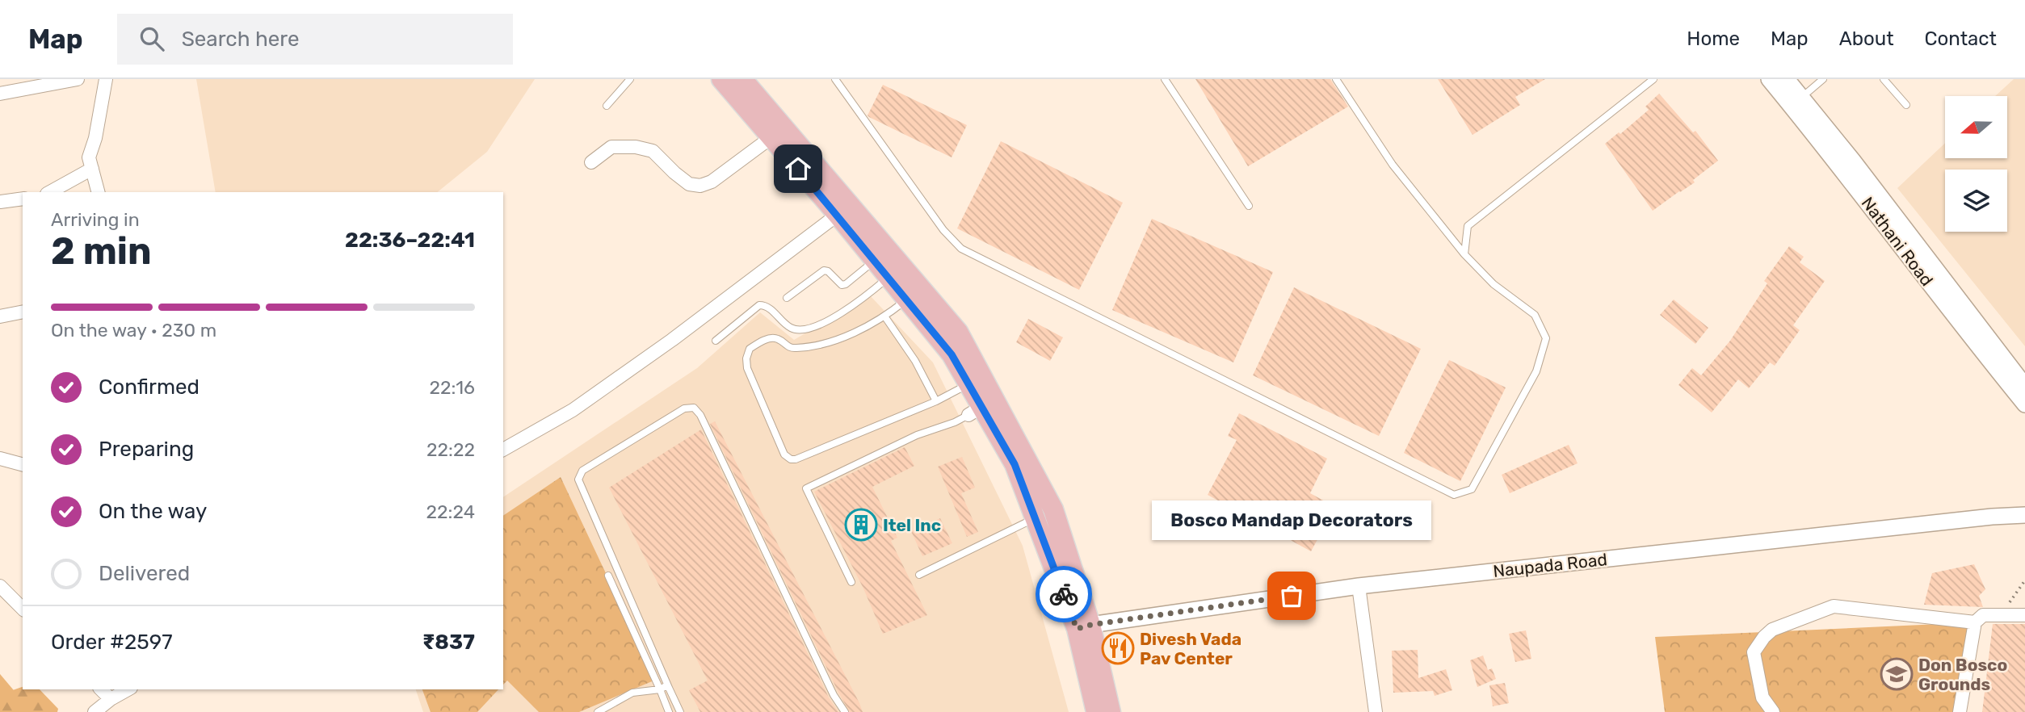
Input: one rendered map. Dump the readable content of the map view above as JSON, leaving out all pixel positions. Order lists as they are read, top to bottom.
{
  "streets": {
    "street": ["Nathani Road", "Naupada Road"]
  },
  "places": {
    "building": ["Itel Inc"],
    "other": ["Bosco Mandap Decorators"],
    "restaurant": ["Divesh Vada Pav Center"],
    "school or university": ["Don Bosco Grounds"]
  },
  "north": "left",
  "page": {
    "header": "Map",
    "search": "Search here",
    "nav": [
      "Home",
      "Map",
      "About",
      "Contact"
    ],
    "heading": ["2 min", "Arriving in", "22:36–22:41"],
    "panel": ["Order #2597", "₹837"],
    "bar": "On the way · 230 m",
    "list": [
      ["Confirmed", "22:16"],
      ["Preparing", "22:22"],
      ["On the way", "22:24"],
      "Delivered"
    ],
    "bubble": "Bosco Mandap Decorators"
  }
}
